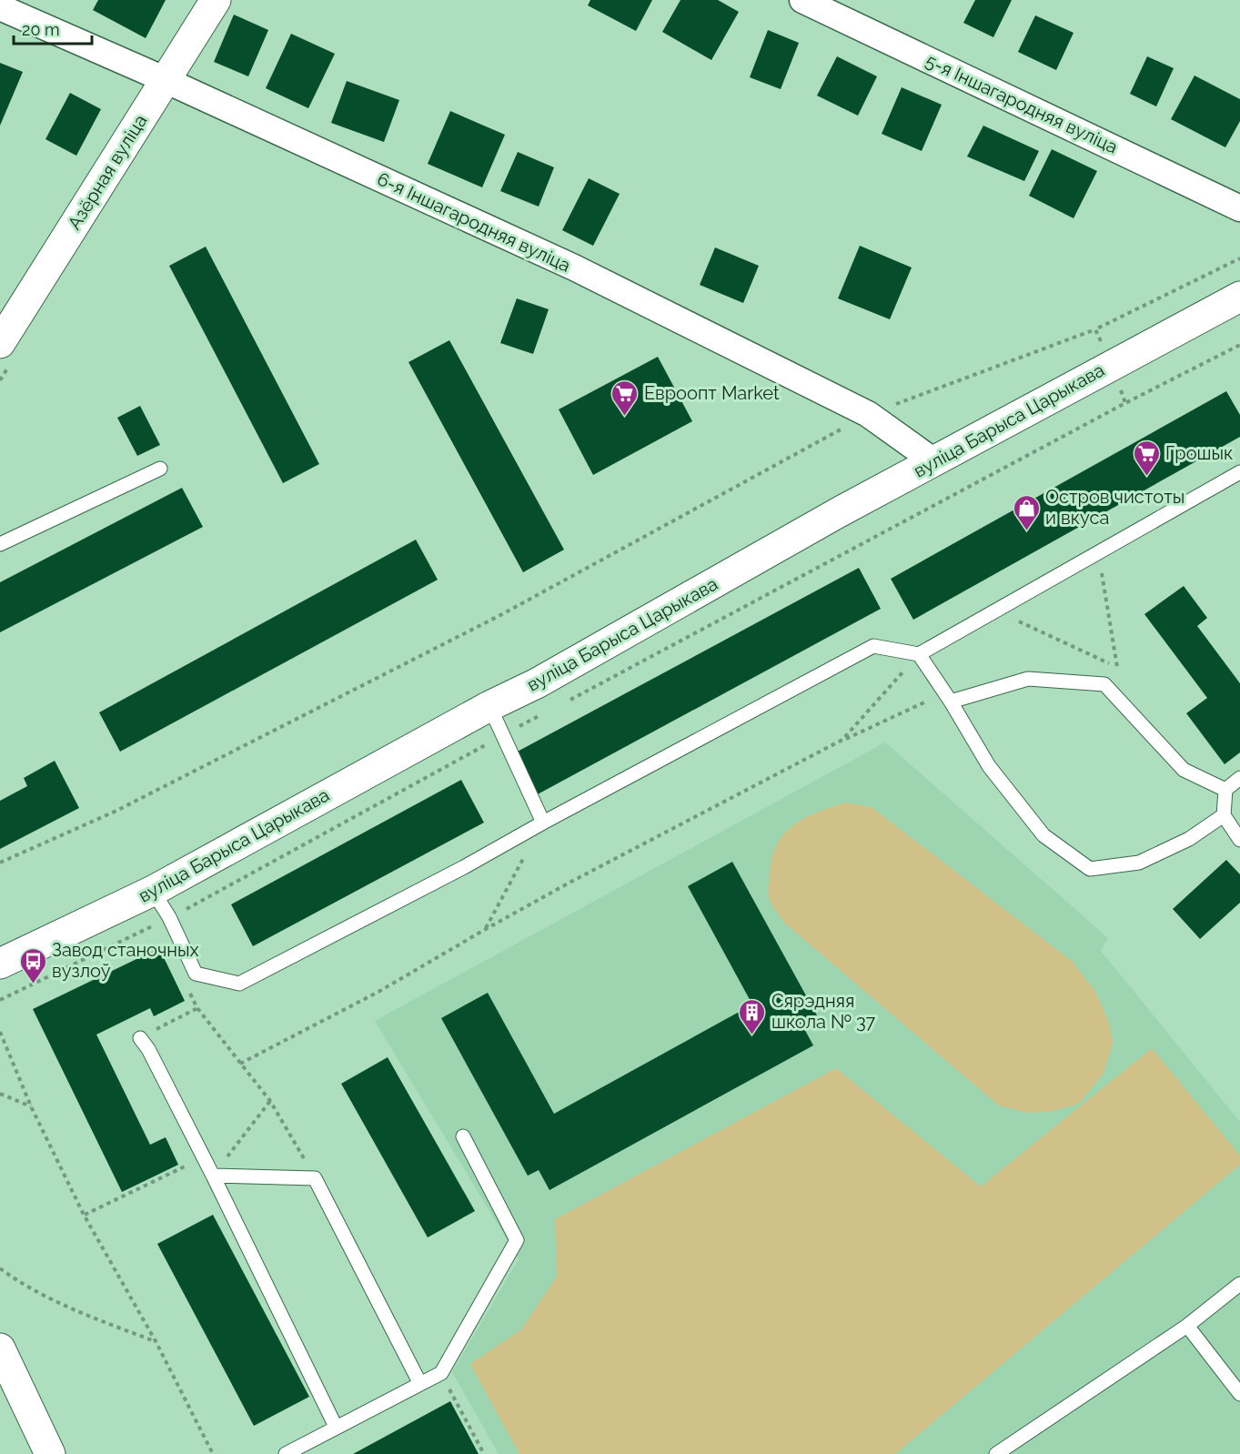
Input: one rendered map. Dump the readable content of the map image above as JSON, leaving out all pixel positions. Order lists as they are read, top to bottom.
{
  "streets": {
    "main road": ["Азёрная вуліца", "вуліца Барыса Царыкава"],
    "street": ["5-я Іншагародняя вуліца", "6-я Іншагародняя вуліца"]
  },
  "crossings": [
    ["Азёрная вуліца", "6-я Іншагародняя вуліца"],
    ["6-я Іншагародняя вуліца", "вуліца Барыса Царыкава"]
  ],
  "places": {
    "supermarket": ["Евроопт Market", "Грошык"],
    "shop": ["Остров чистоты и вкуса"],
    "bus stop": ["Завод станочных вузлоў"],
    "building": ["Сярэдняя школа № 37"]
  },
  "scale_bar": "20 m"
}
